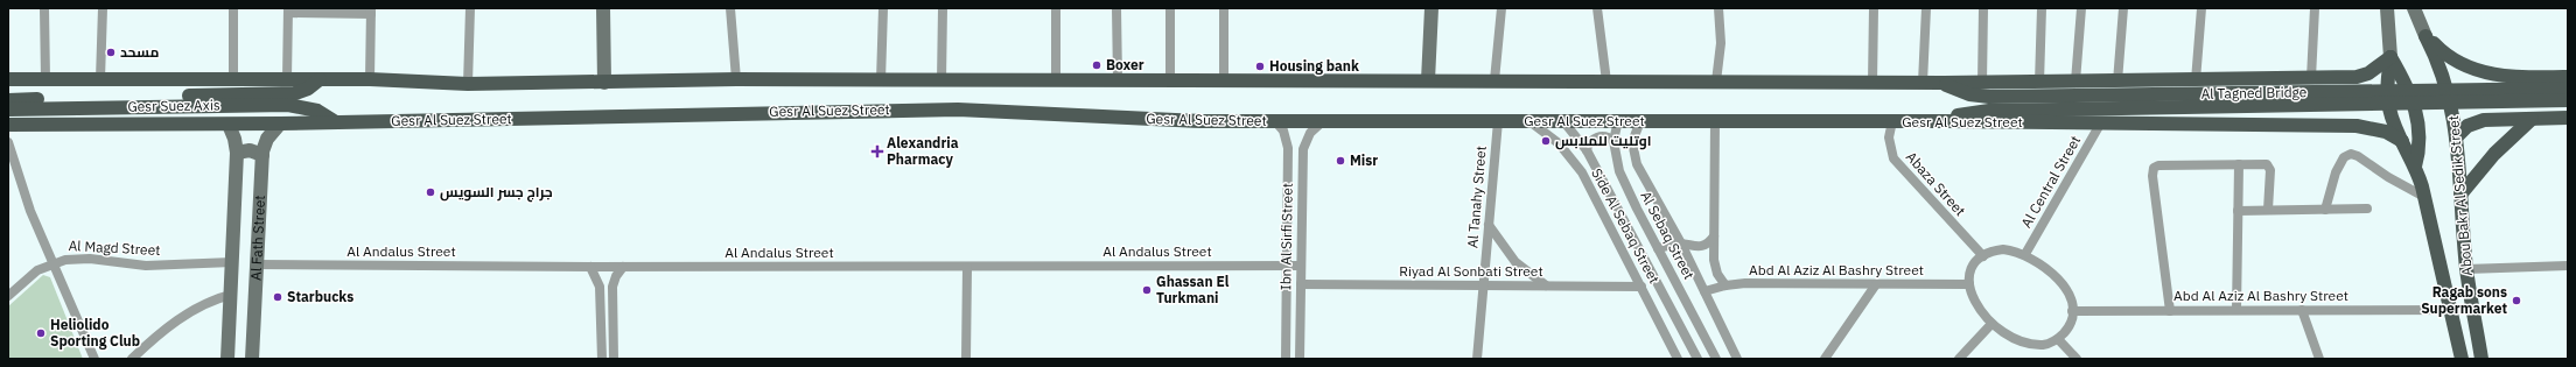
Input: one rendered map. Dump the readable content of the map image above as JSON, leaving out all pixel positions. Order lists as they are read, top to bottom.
{
  "streets": {
    "main road": [
      "Al Tagned Bridge",
      "Gesr Suez Axis",
      "Gesr Al Suez Street",
      "Abou Bakr Al Sedik Street",
      "Al Fath Street"
    ],
    "street": [
      "Al Central Street",
      "Abaza Street",
      "Al Tanahy Street",
      "Side Al Sebaq Street",
      "Al Sebaq Street",
      "Ibn Al Sirfi Street",
      "Al Magd Street",
      "Al Andalus Street",
      "Abd Al Aziz Al Bashry Street",
      "Riyad Al Sonbati Street"
    ]
  },
  "crossings": [
    ["Al Tagned Bridge", "Gesr Al Suez Street"],
    ["Gesr Suez Axis", "Gesr Al Suez Street"],
    ["Gesr Al Suez Street", "Al Central Street"],
    ["Gesr Al Suez Street", "Abaza Street"],
    ["Gesr Al Suez Street", "Abou Bakr Al Sedik Street"],
    ["Gesr Al Suez Street", "Al Tanahy Street"],
    ["Gesr Al Suez Street", "Side Al Sebaq Street"],
    ["Gesr Al Suez Street", "Al Sebaq Street"],
    ["Gesr Al Suez Street", "Ibn Al Sirfi Street"],
    ["Gesr Al Suez Street", "Al Fath Street"],
    ["Al Central Street", "Abaza Street"],
    ["Al Central Street", "Abd Al Aziz Al Bashry Street"],
    ["Abaza Street", "Abd Al Aziz Al Bashry Street"],
    ["Abou Bakr Al Sedik Street", "Abd Al Aziz Al Bashry Street"],
    ["Al Tanahy Street", "Riyad Al Sonbati Street"],
    ["Side Al Sebaq Street", "Riyad Al Sonbati Street"],
    ["Ibn Al Sirfi Street", "Al Andalus Street"],
    ["Ibn Al Sirfi Street", "Riyad Al Sonbati Street"],
    ["Al Fath Street", "Al Magd Street"],
    ["Al Fath Street", "Al Andalus Street"]
  ],
  "places": {
    "other": [
      "مسحد",
      "Boxer",
      "Housing bank",
      "اوتليت للملابس",
      "Misr",
      "جراج جسر السويس",
      "Ghassan El Turkmani",
      "Starbucks",
      "Ragab sons Supermarket",
      "Heliolido Sporting Club"
    ],
    "health": ["Alexandria Pharmacy"]
  }
}
